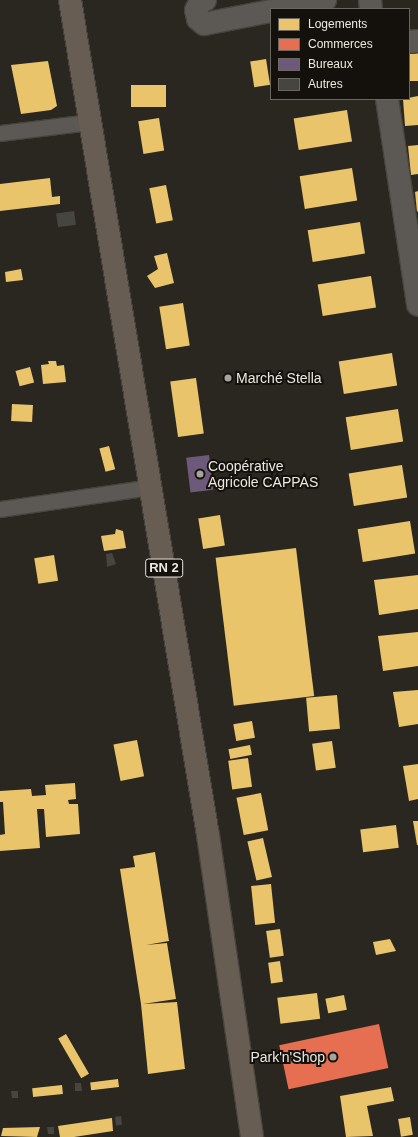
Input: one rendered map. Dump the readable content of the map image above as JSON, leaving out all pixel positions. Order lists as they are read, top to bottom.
{
  "streets": {
    "highway": ["RN 2"]
  },
  "places": ["Marché Stella", "Coopérative Agricole CAPPAS", "Park'n'Shop"],
  "legend": [
    "Logements",
    "Commerces",
    "Bureaux",
    "Autres"
  ]
}
